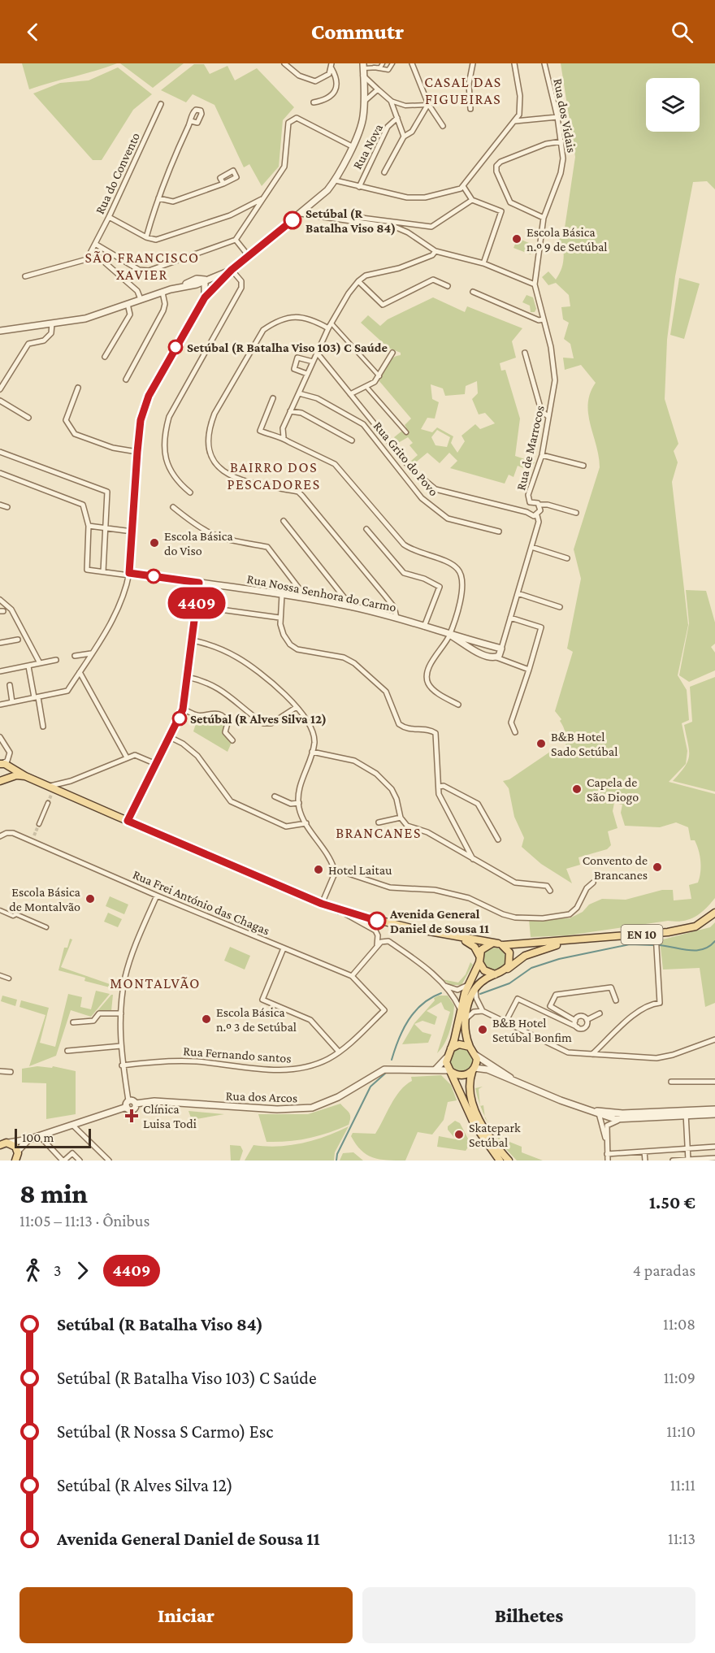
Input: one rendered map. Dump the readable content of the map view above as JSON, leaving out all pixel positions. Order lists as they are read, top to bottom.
{
  "streets": {
    "main road": ["EN 10"],
    "street": [
      "Rua dos Vidais",
      "Rua Nova",
      "Rua do Convento",
      "Rua de Marrocos",
      "Rua Grito do Povo",
      "Rua Nossa Senhora do Carmo",
      "Rua Frei António das Chagas",
      "Rua Fernando santos",
      "Rua dos Arcos"
    ]
  },
  "crossings": [
    ["Rua dos Vidais", "Rua de Marrocos"],
    ["Rua Frei António das Chagas", "Rua Fernando santos"]
  ],
  "districts": [
    "CASAL DAS FIGUEIRAS",
    "SÃO FRANCISCO XAVIER",
    "BAIRRO DOS PESCADORES",
    "BRANCANES",
    "MONTALVÃO"
  ],
  "places": {
    "other": [
      "Setúbal (R Batalha Viso 84)",
      "Escola Básica n.º 9 de Setúbal",
      "Setúbal (R Batalha Viso 103) C Saúde",
      "Escola Básica do Viso",
      "Setúbal (R Alves Silva 12)",
      "B&B Hotel Sado Setúbal",
      "Capela de São Diogo",
      "Convento de Brancanes",
      "Hotel Laitau",
      "Escola Básica de Montalvão",
      "Avenida General Daniel de Sousa 11",
      "Escola Básica n.º 3 de Setúbal",
      "B&B Hotel Setúbal Bonfim",
      "Skatepark Setúbal"
    ],
    "health": ["Clínica Luisa Todi"]
  },
  "lines": ["bus line 4409"],
  "scale_bar": "100 m",
  "page": {
    "header": "Commutr",
    "on_map": "4409",
    "scale": "100 m",
    "heading": ["8 min", "11:05 – 11:13 · Ônibus", "1.50 €"],
    "legs": ["3", "4409", "4 paradas"],
    "list": [
      {
        "name": "Setúbal (R Batalha Viso 84)",
        "value": "11:08"
      },
      {
        "name": "Setúbal (R Batalha Viso 103) C Saúde",
        "value": "11:09"
      },
      {
        "name": "Setúbal (R Nossa S Carmo) Esc",
        "value": "11:10"
      },
      {
        "name": "Setúbal (R Alves Silva 12)",
        "value": "11:11"
      },
      {
        "name": "Avenida General Daniel de Sousa 11",
        "value": "11:13"
      }
    ],
    "buttons": ["Iniciar", "Bilhetes"]
  }
}
